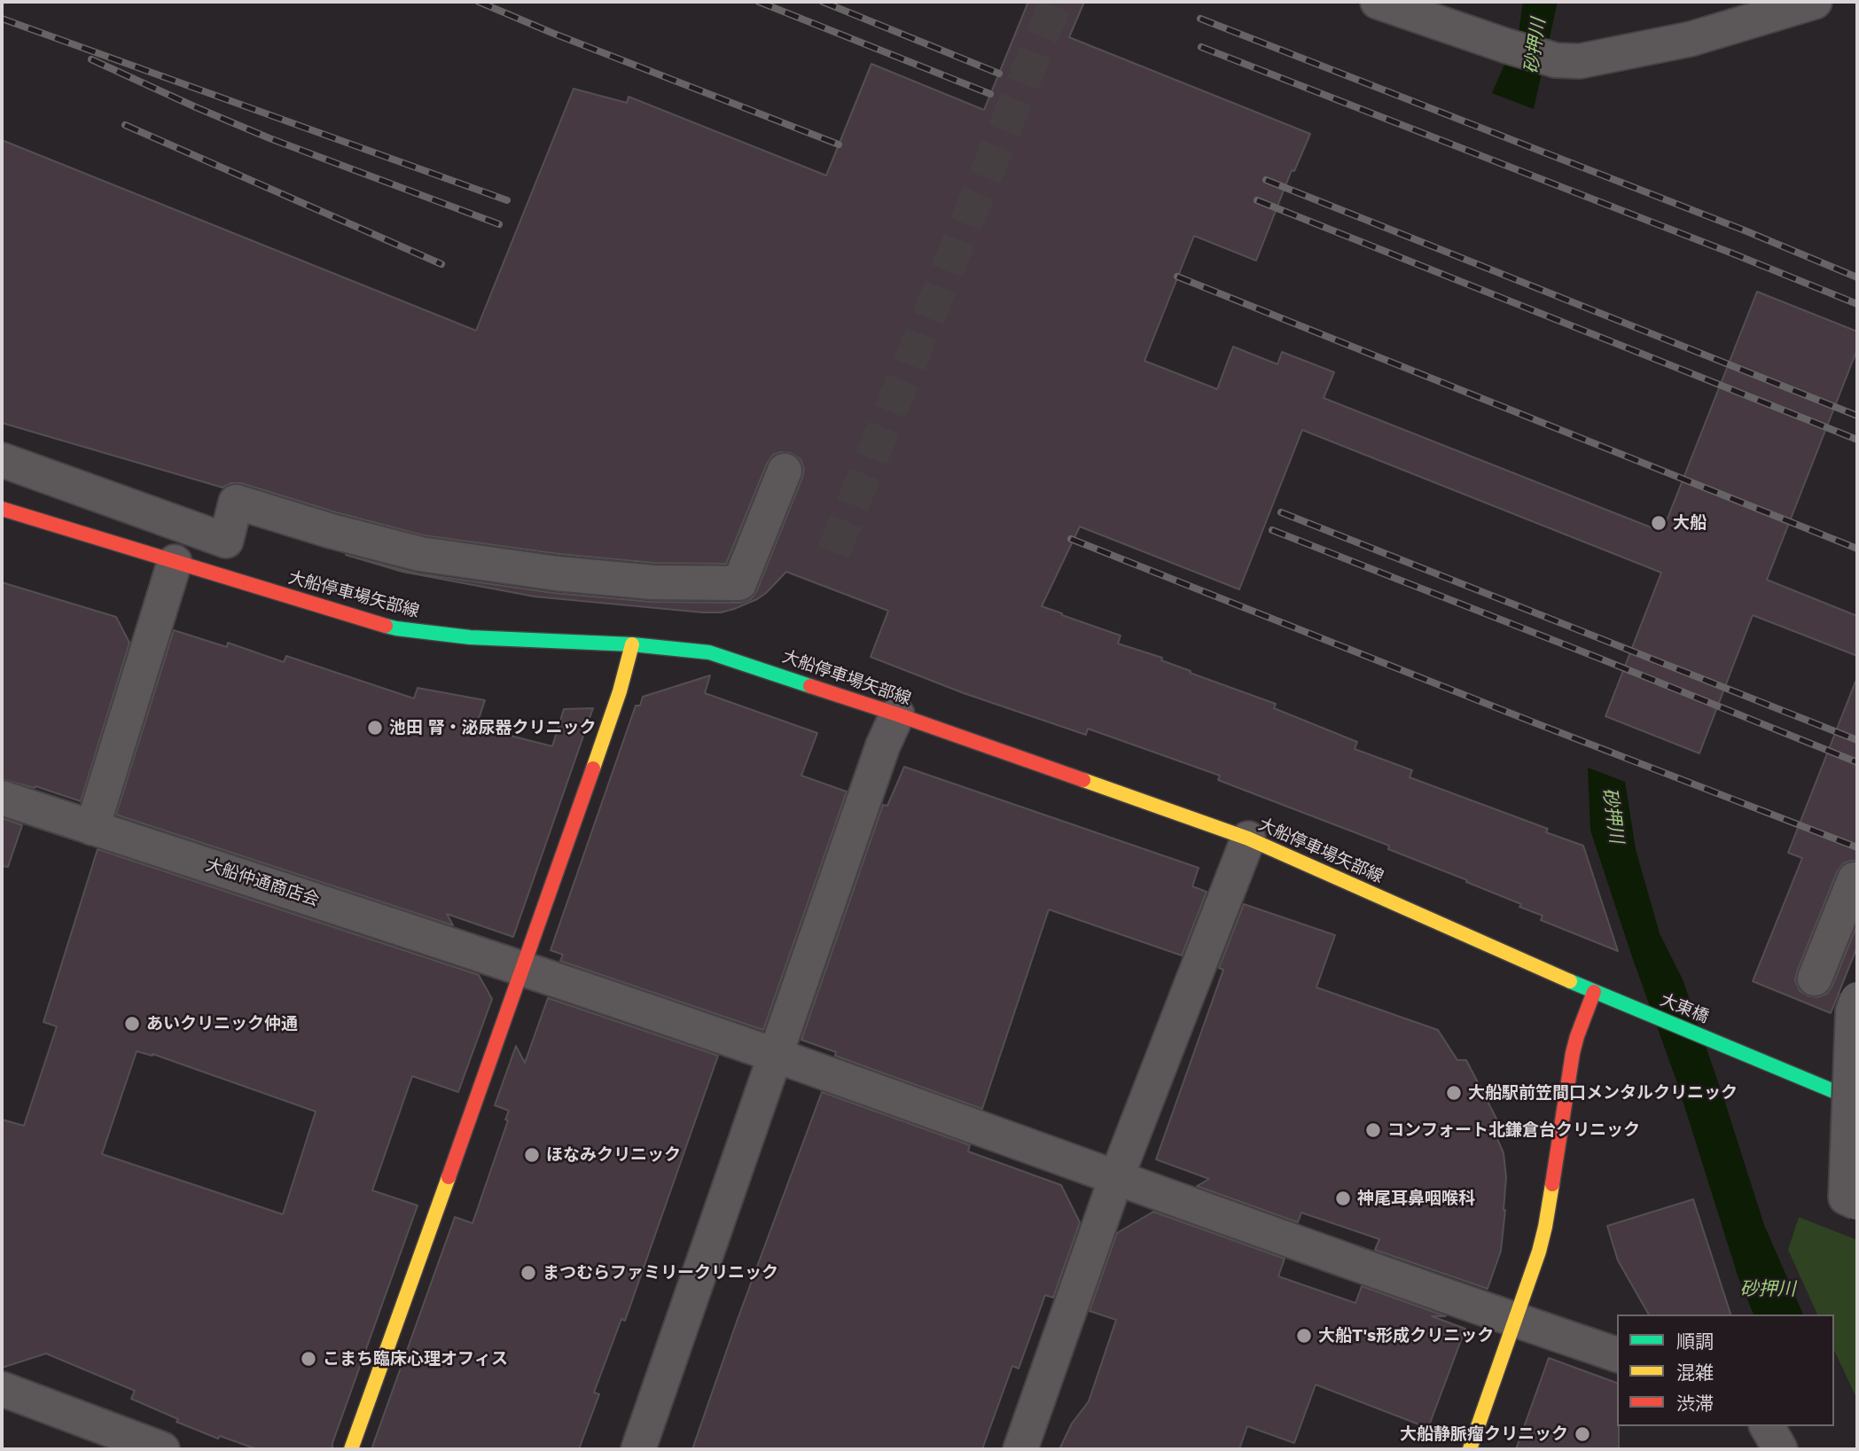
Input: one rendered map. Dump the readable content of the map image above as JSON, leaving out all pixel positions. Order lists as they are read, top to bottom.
{
  "streets": {
    "main road": ["大船停車場矢部線", "大東橋"],
    "street": ["大船仲通商店会"]
  },
  "crossings": [
    ["大船停車場矢部線", "大東橋"]
  ],
  "water": ["砂押川"],
  "places": [
    "大船",
    "池田 腎・泌尿器クリニック",
    "あいクリニック仲通",
    "大船駅前笠間口メンタルクリニック",
    "コンフォート北鎌倉台クリニック",
    "ほなみクリニック",
    "神尾耳鼻咽喉科",
    "まつむらファミリークリニック",
    "大船T's形成クリニック",
    "こまち臨床心理オフィス",
    "大船静脈瘤クリニック"
  ],
  "legend": ["順調", "混雑", "渋滞"]
}
